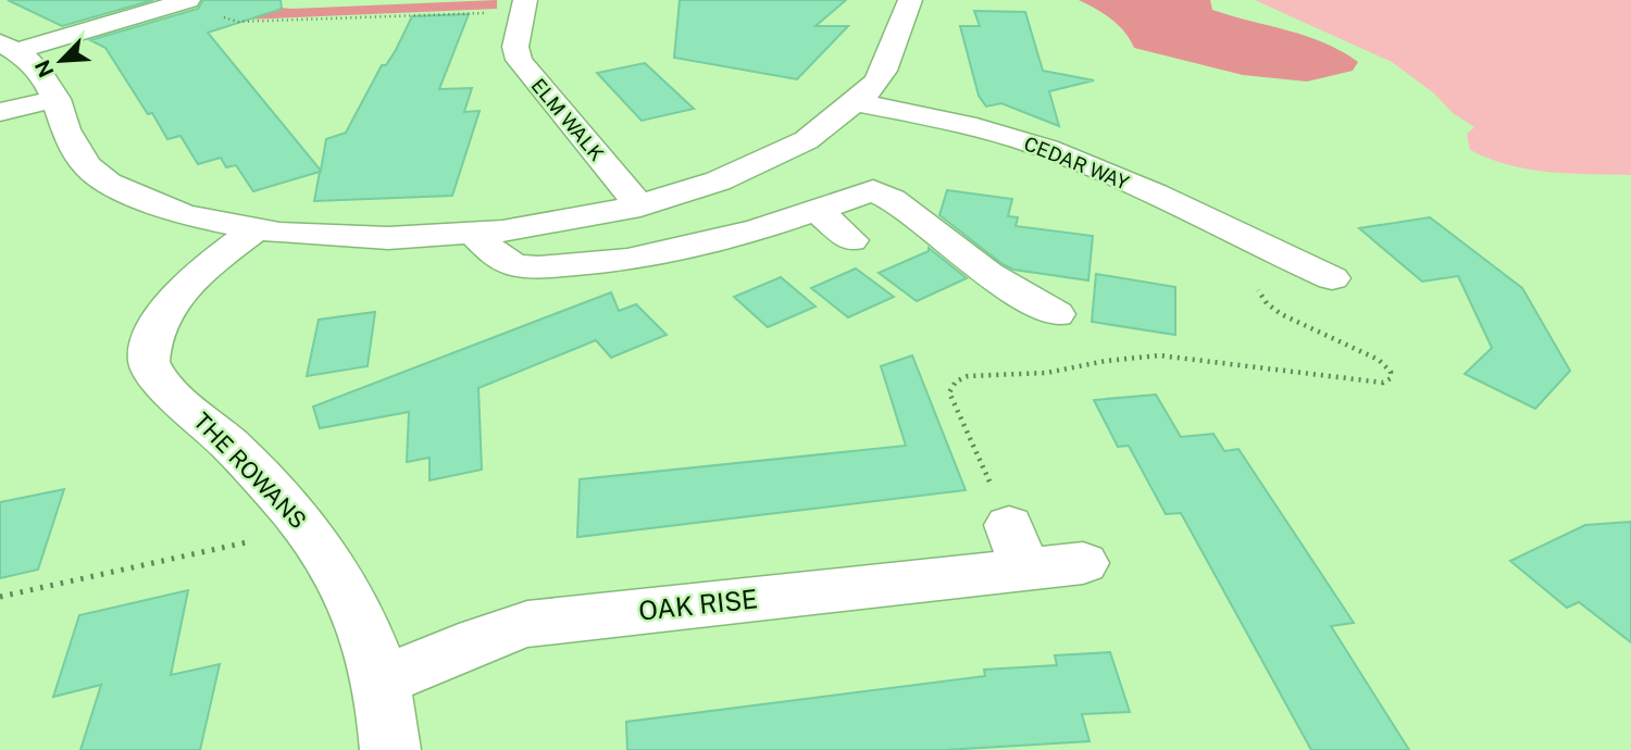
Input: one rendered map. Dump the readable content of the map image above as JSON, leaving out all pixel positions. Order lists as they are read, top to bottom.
{
  "streets": {
    "street": [
      "ELM WALK",
      "CEDAR WAY",
      "THE ROWANS",
      "OAK RISE"
    ]
  },
  "crossings": [
    ["THE ROWANS", "OAK RISE"]
  ],
  "north": "bottom left"
}
